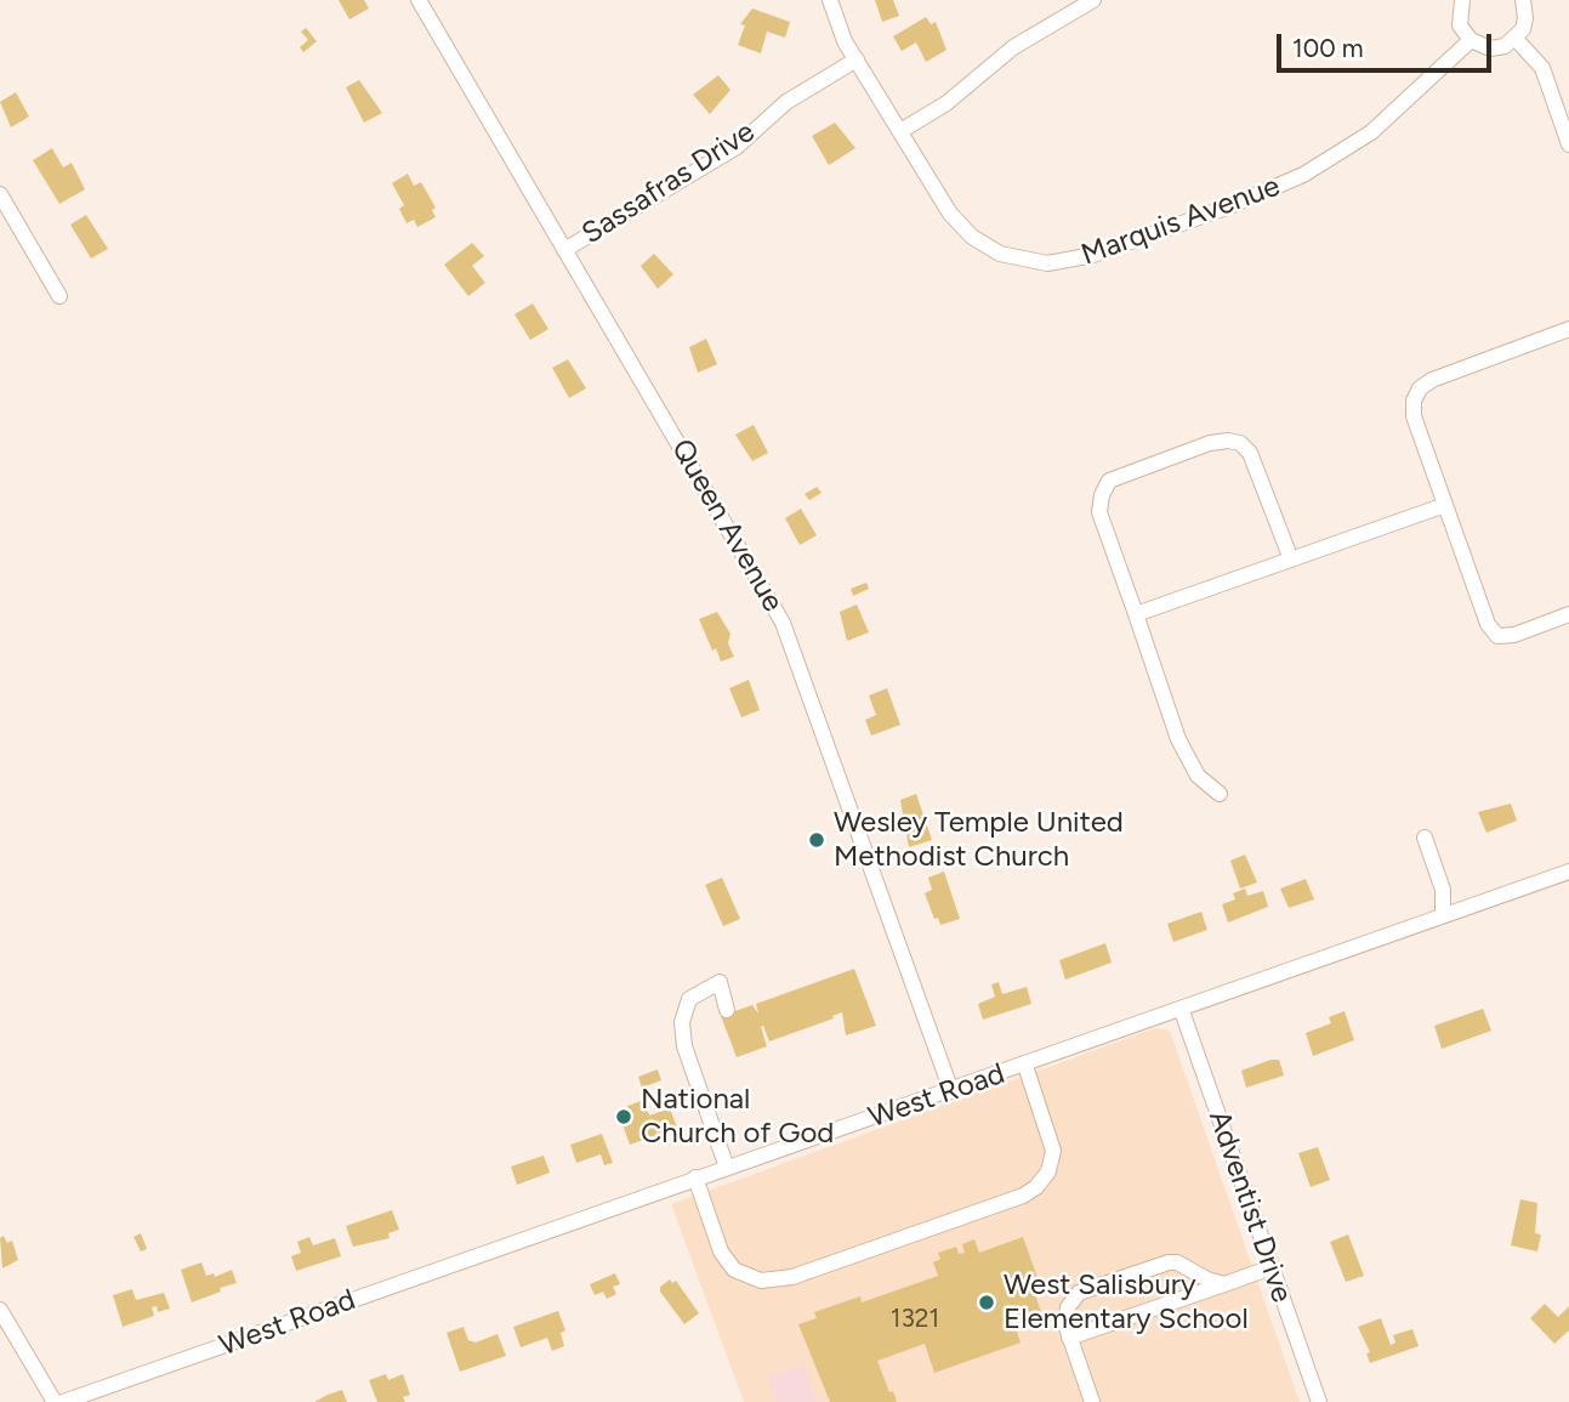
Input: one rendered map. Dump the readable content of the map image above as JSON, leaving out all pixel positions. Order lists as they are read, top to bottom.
{
  "streets": {
    "street": [
      "Sassafras Drive",
      "Marquis Avenue",
      "Queen Avenue",
      "West Road",
      "Adventist Drive"
    ]
  },
  "crossings": [
    ["Sassafras Drive", "Marquis Avenue"],
    ["Sassafras Drive", "Queen Avenue"],
    ["Queen Avenue", "West Road"],
    ["West Road", "Adventist Drive"]
  ],
  "places": ["Wesley Temple United Methodist Church", "National Church of God", "West Salisbury Elementary School"],
  "house_numbers": ["1321"],
  "scale_bar": "100 m"
}
